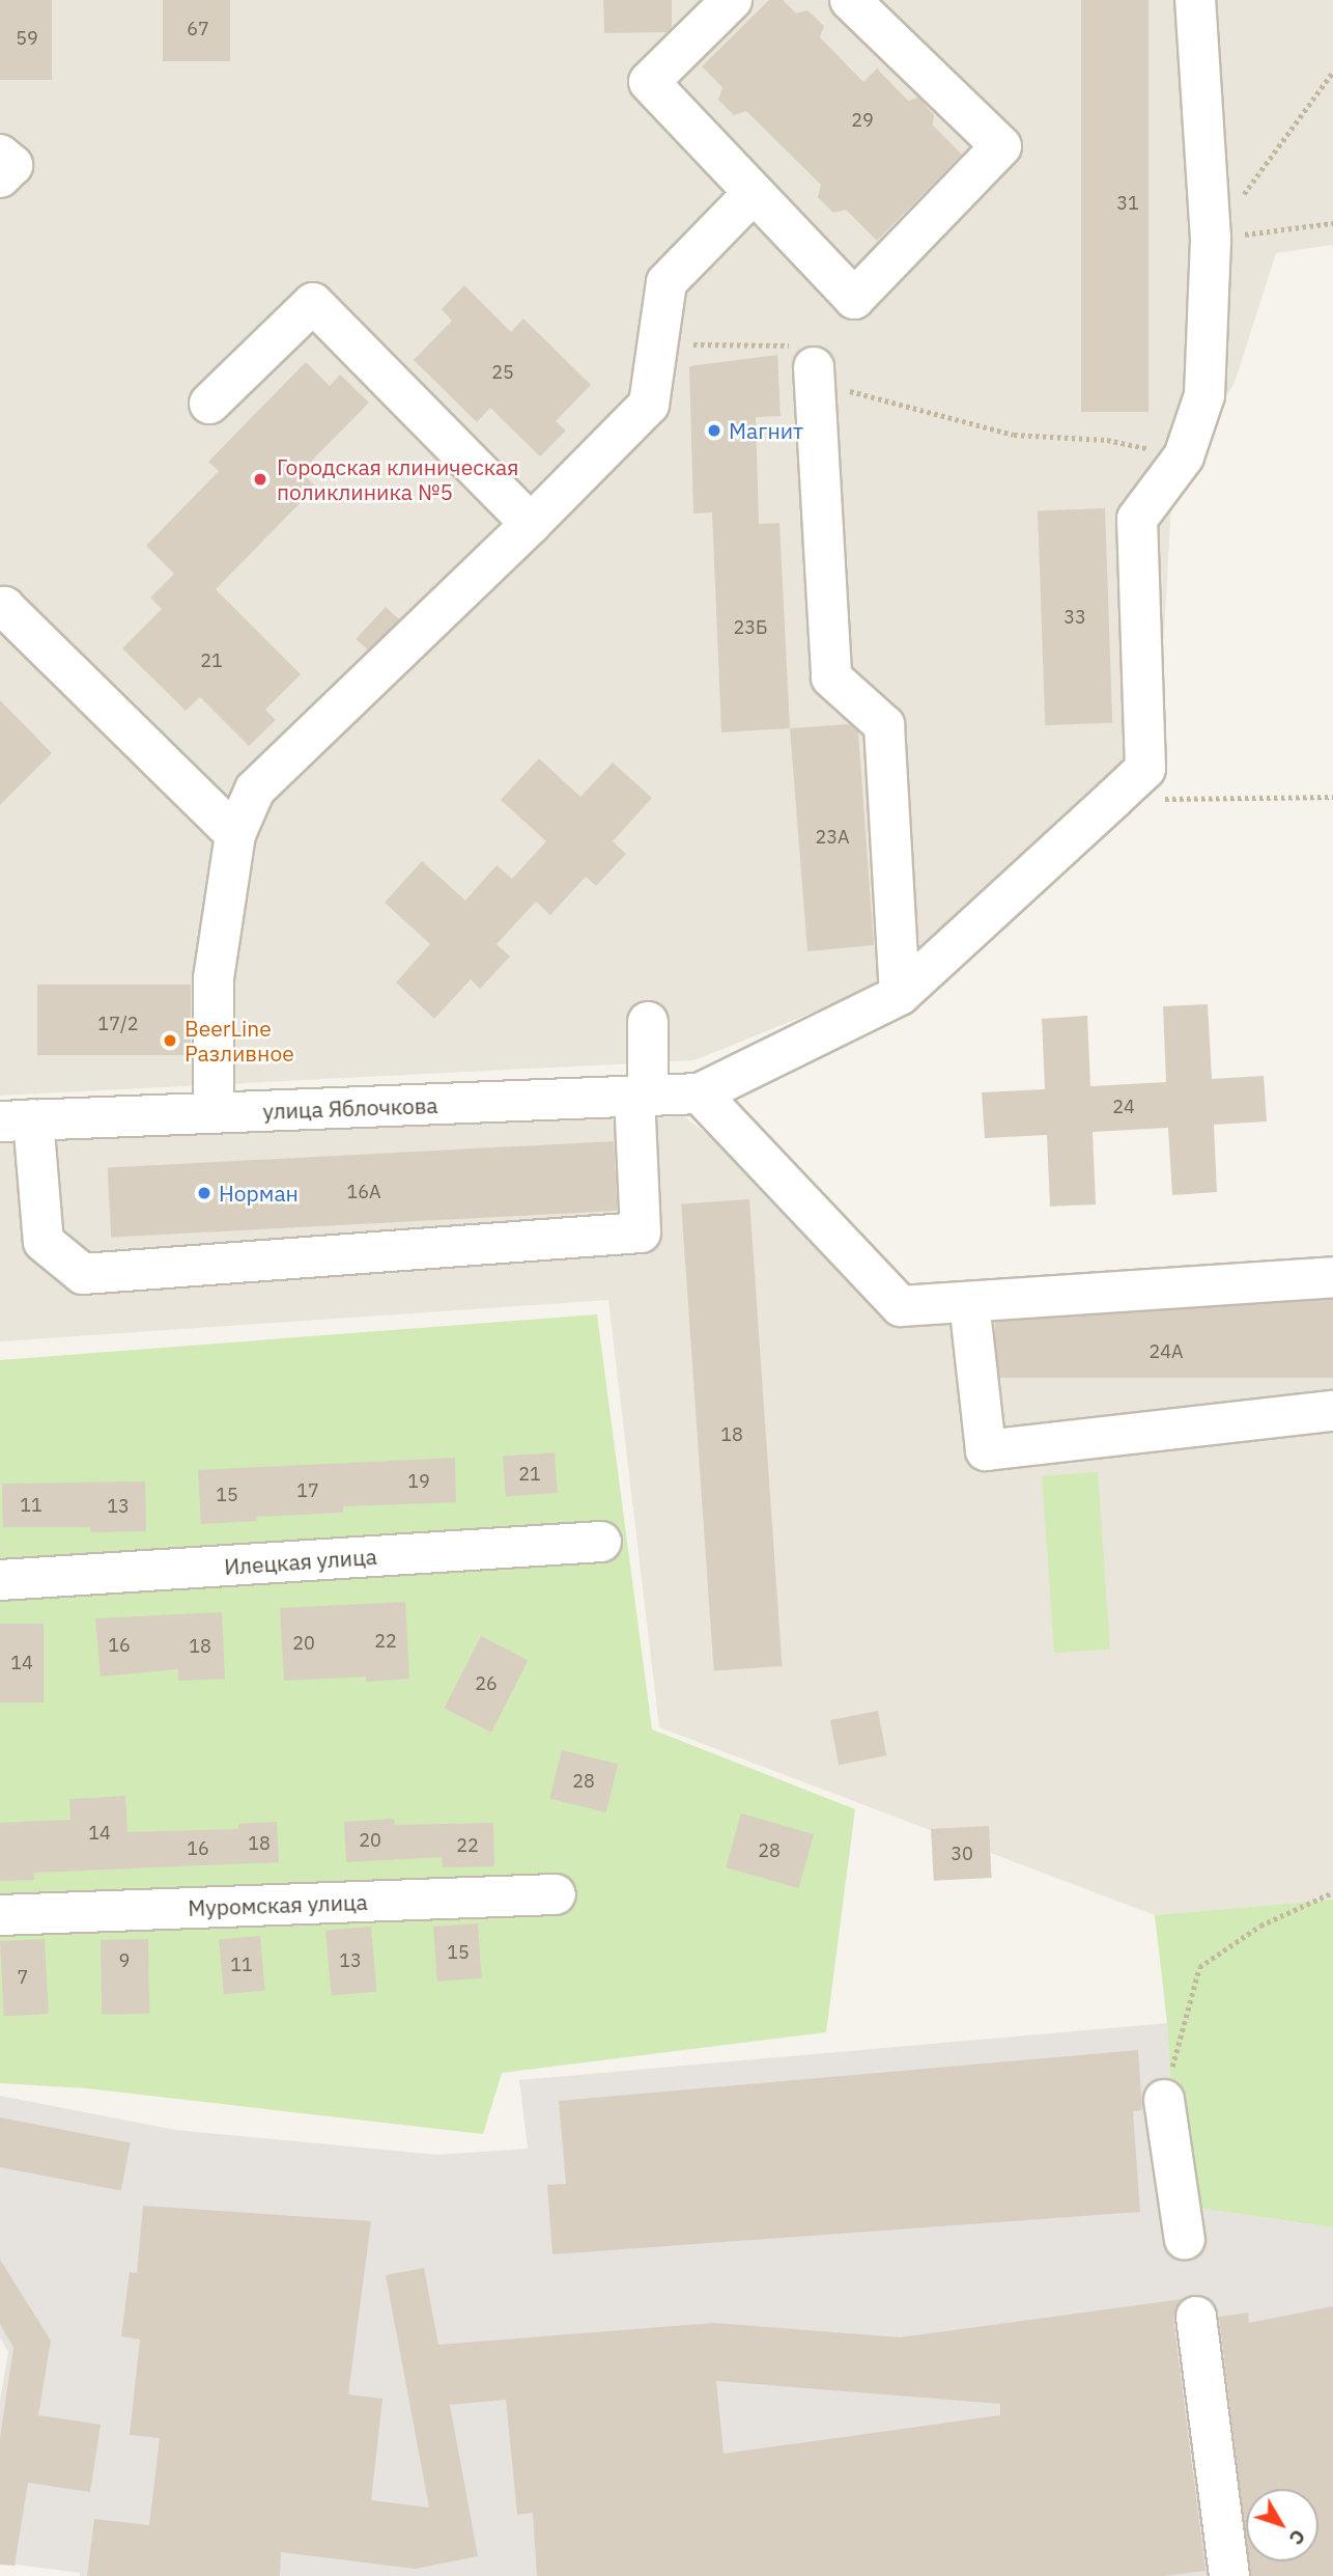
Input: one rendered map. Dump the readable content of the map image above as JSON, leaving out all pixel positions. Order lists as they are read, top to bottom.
{
  "streets": {
    "street": ["улица Яблочкова", "Илецкая улица", "Муромская улица"]
  },
  "places": [
    "Магнит",
    "Городская клиническая поликлиника №5",
    "BeerLine Разливное",
    "Норман"
  ],
  "house_numbers": [
    "67",
    "59",
    "29",
    "31",
    "25",
    "33",
    "23Б",
    "21",
    "23А",
    "17/2",
    "24",
    "16А",
    "24А",
    "18",
    "21",
    "19",
    "17",
    "15",
    "11",
    "13",
    "22",
    "20",
    "16",
    "18",
    "14",
    "26",
    "28",
    "14",
    "20",
    "18",
    "22",
    "16",
    "28",
    "30",
    "15",
    "9",
    "13",
    "11",
    "7"
  ],
  "north": "bottom right"
}
